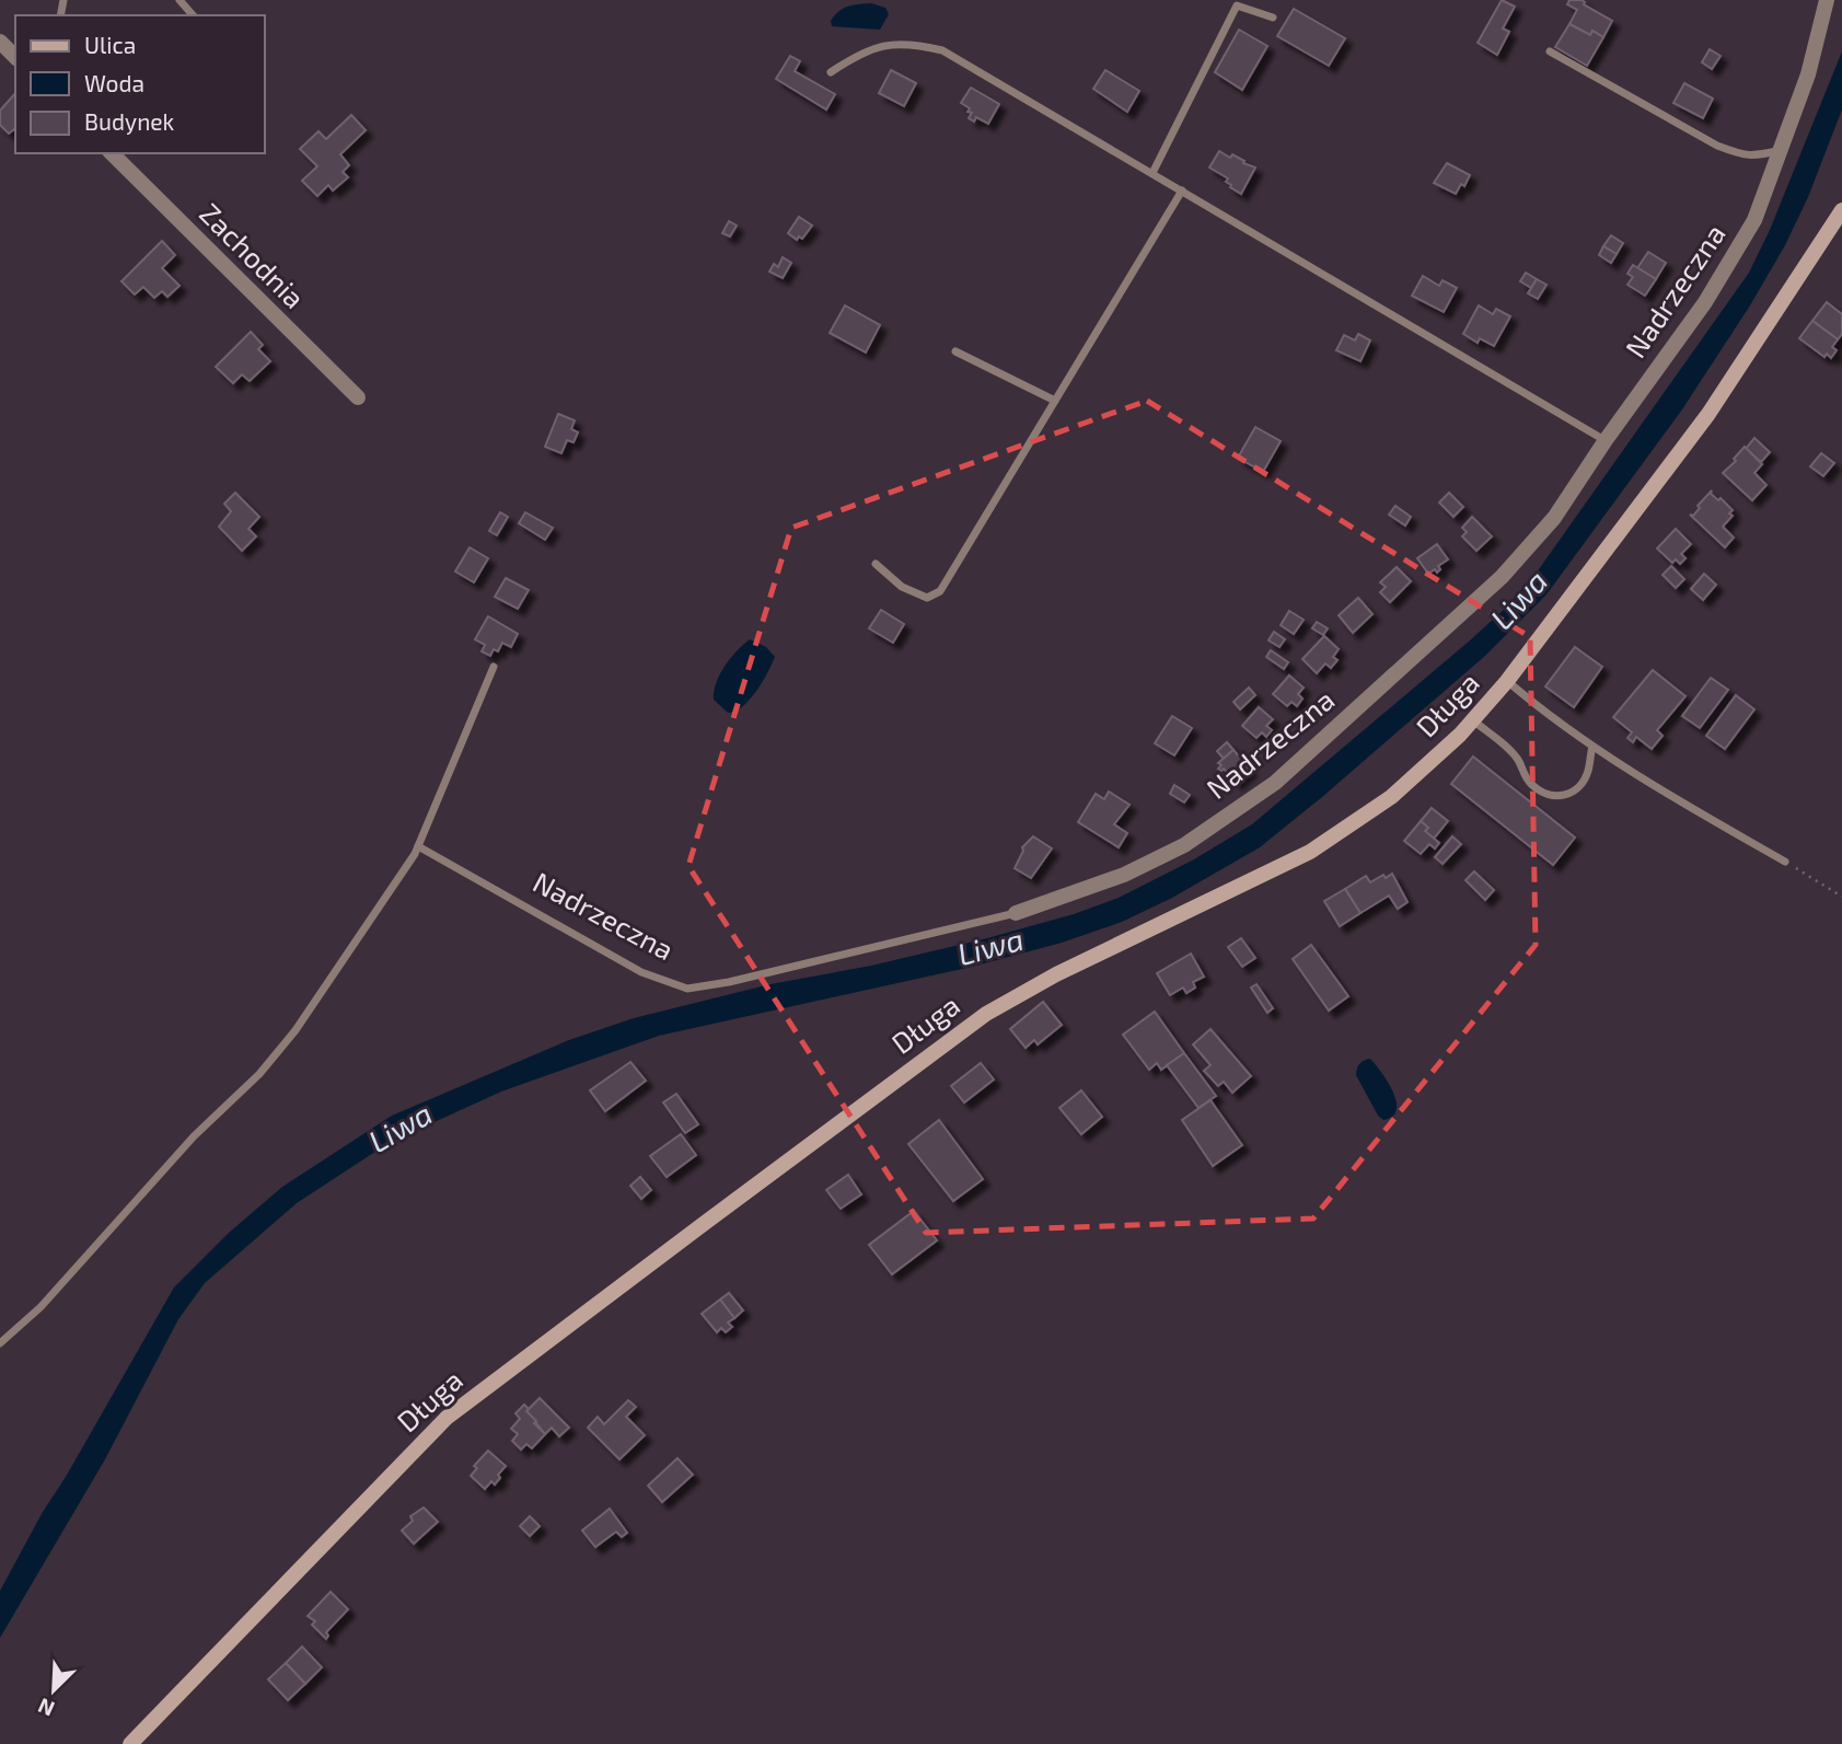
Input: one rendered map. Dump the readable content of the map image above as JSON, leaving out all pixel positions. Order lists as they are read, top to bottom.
{
  "streets": {
    "street": ["Zachodnia", "Nadrzeczna", "Długa"]
  },
  "water": ["Liwa"],
  "legend": ["Ulica", "Woda", "Budynek"],
  "north": "bottom left"
}
